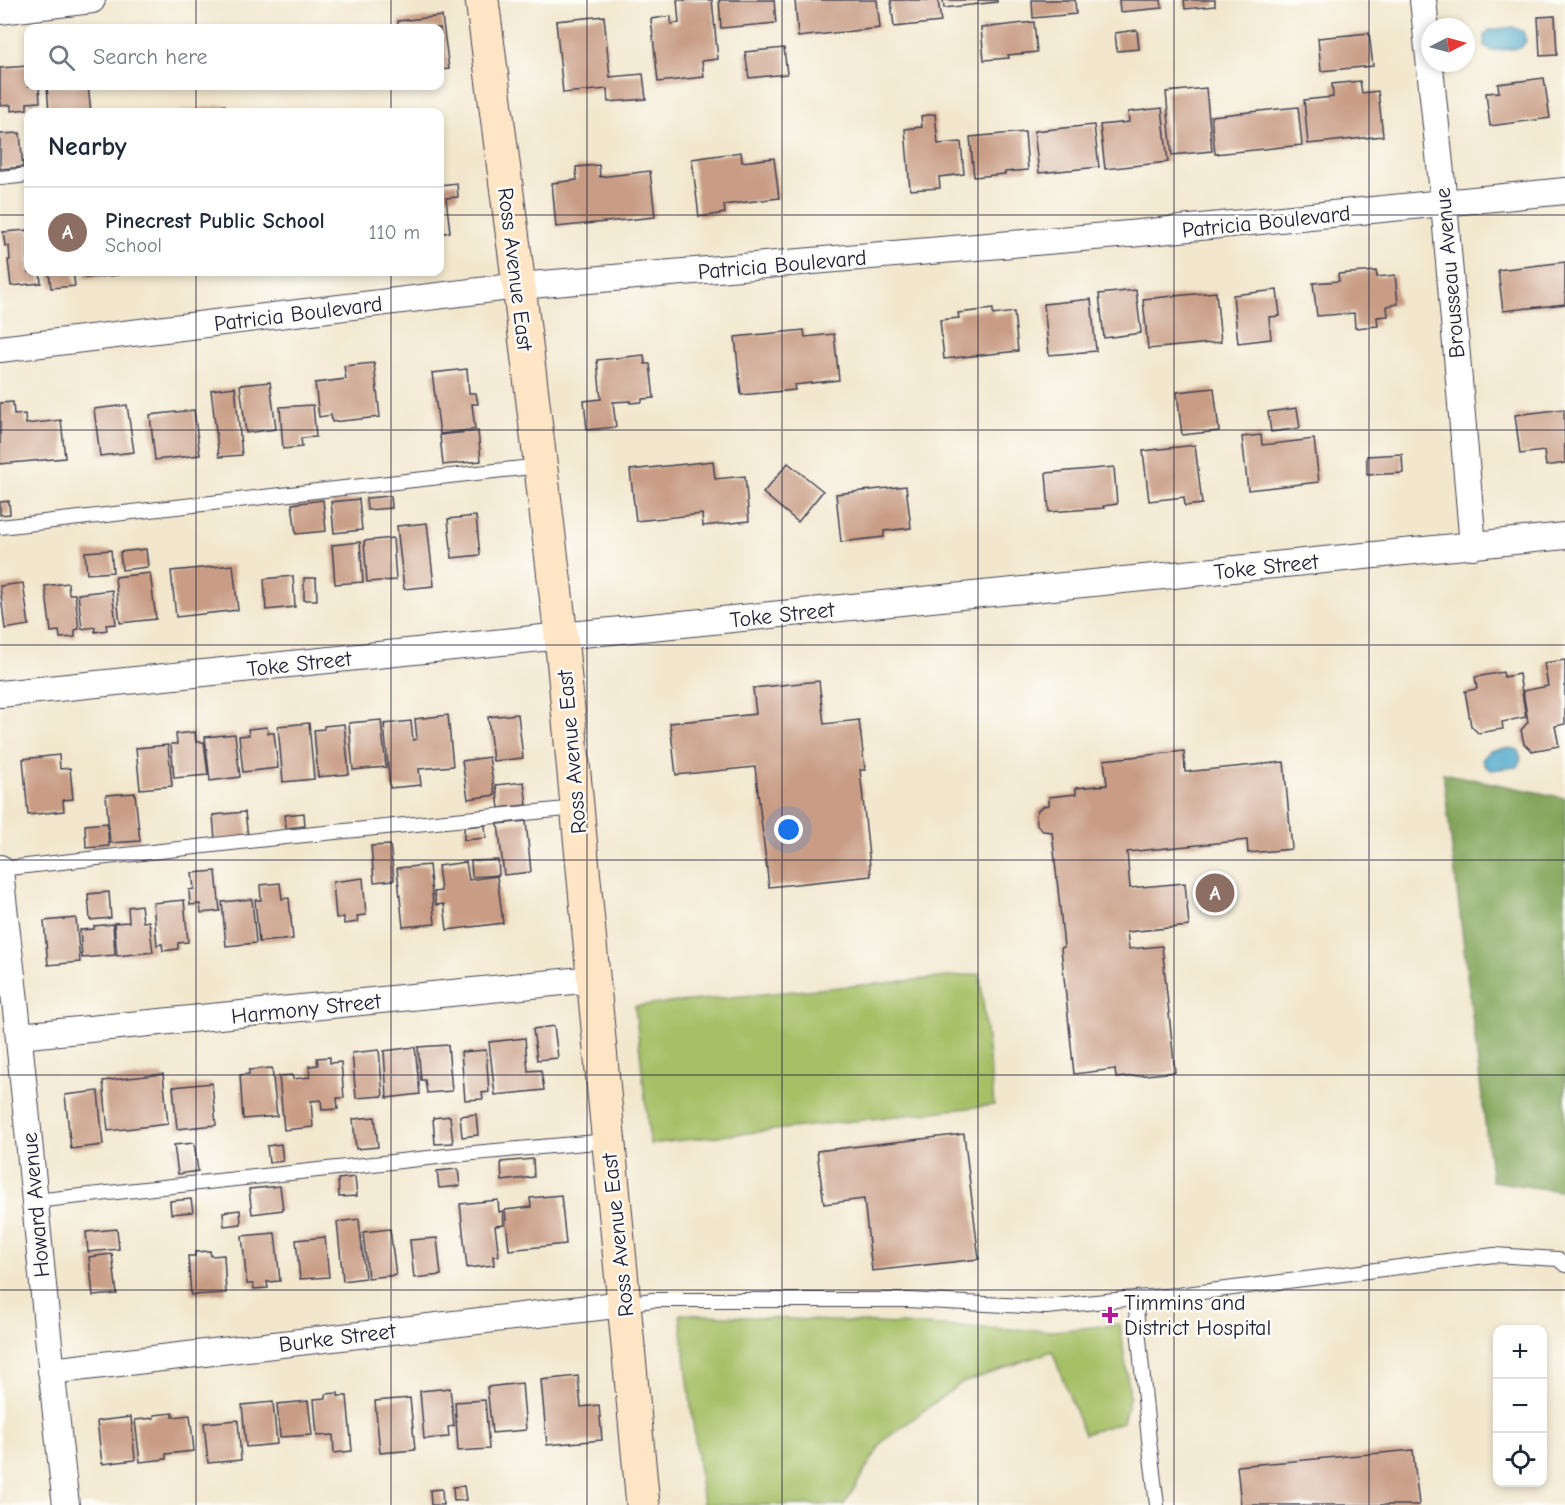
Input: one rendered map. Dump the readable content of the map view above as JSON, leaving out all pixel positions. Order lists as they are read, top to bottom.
{
  "streets": {
    "main road": ["Ross Avenue East"],
    "street": [
      "Patricia Boulevard",
      "Brousseau Avenue",
      "Toke Street",
      "Harmony Street",
      "Howard Avenue",
      "Burke Street"
    ]
  },
  "crossings": [
    ["Patricia Boulevard", "Ross Avenue East"],
    ["Patricia Boulevard", "Brousseau Avenue"],
    ["Ross Avenue East", "Toke Street"],
    ["Ross Avenue East", "Harmony Street"],
    ["Ross Avenue East", "Burke Street"],
    ["Brousseau Avenue", "Toke Street"],
    ["Harmony Street", "Howard Avenue"],
    ["Howard Avenue", "Burke Street"]
  ],
  "places": {
    "health": ["Timmins and District Hospital"]
  },
  "north": "right",
  "page": {
    "search": "Search here",
    "heading": "Nearby",
    "list": [
      {
        "mark": "A",
        "name": "Pinecrest Public School",
        "note": "School",
        "value": "110 m"
      }
    ],
    "pins": "A",
    "map_buttons": ["+", "−"]
  }
}
